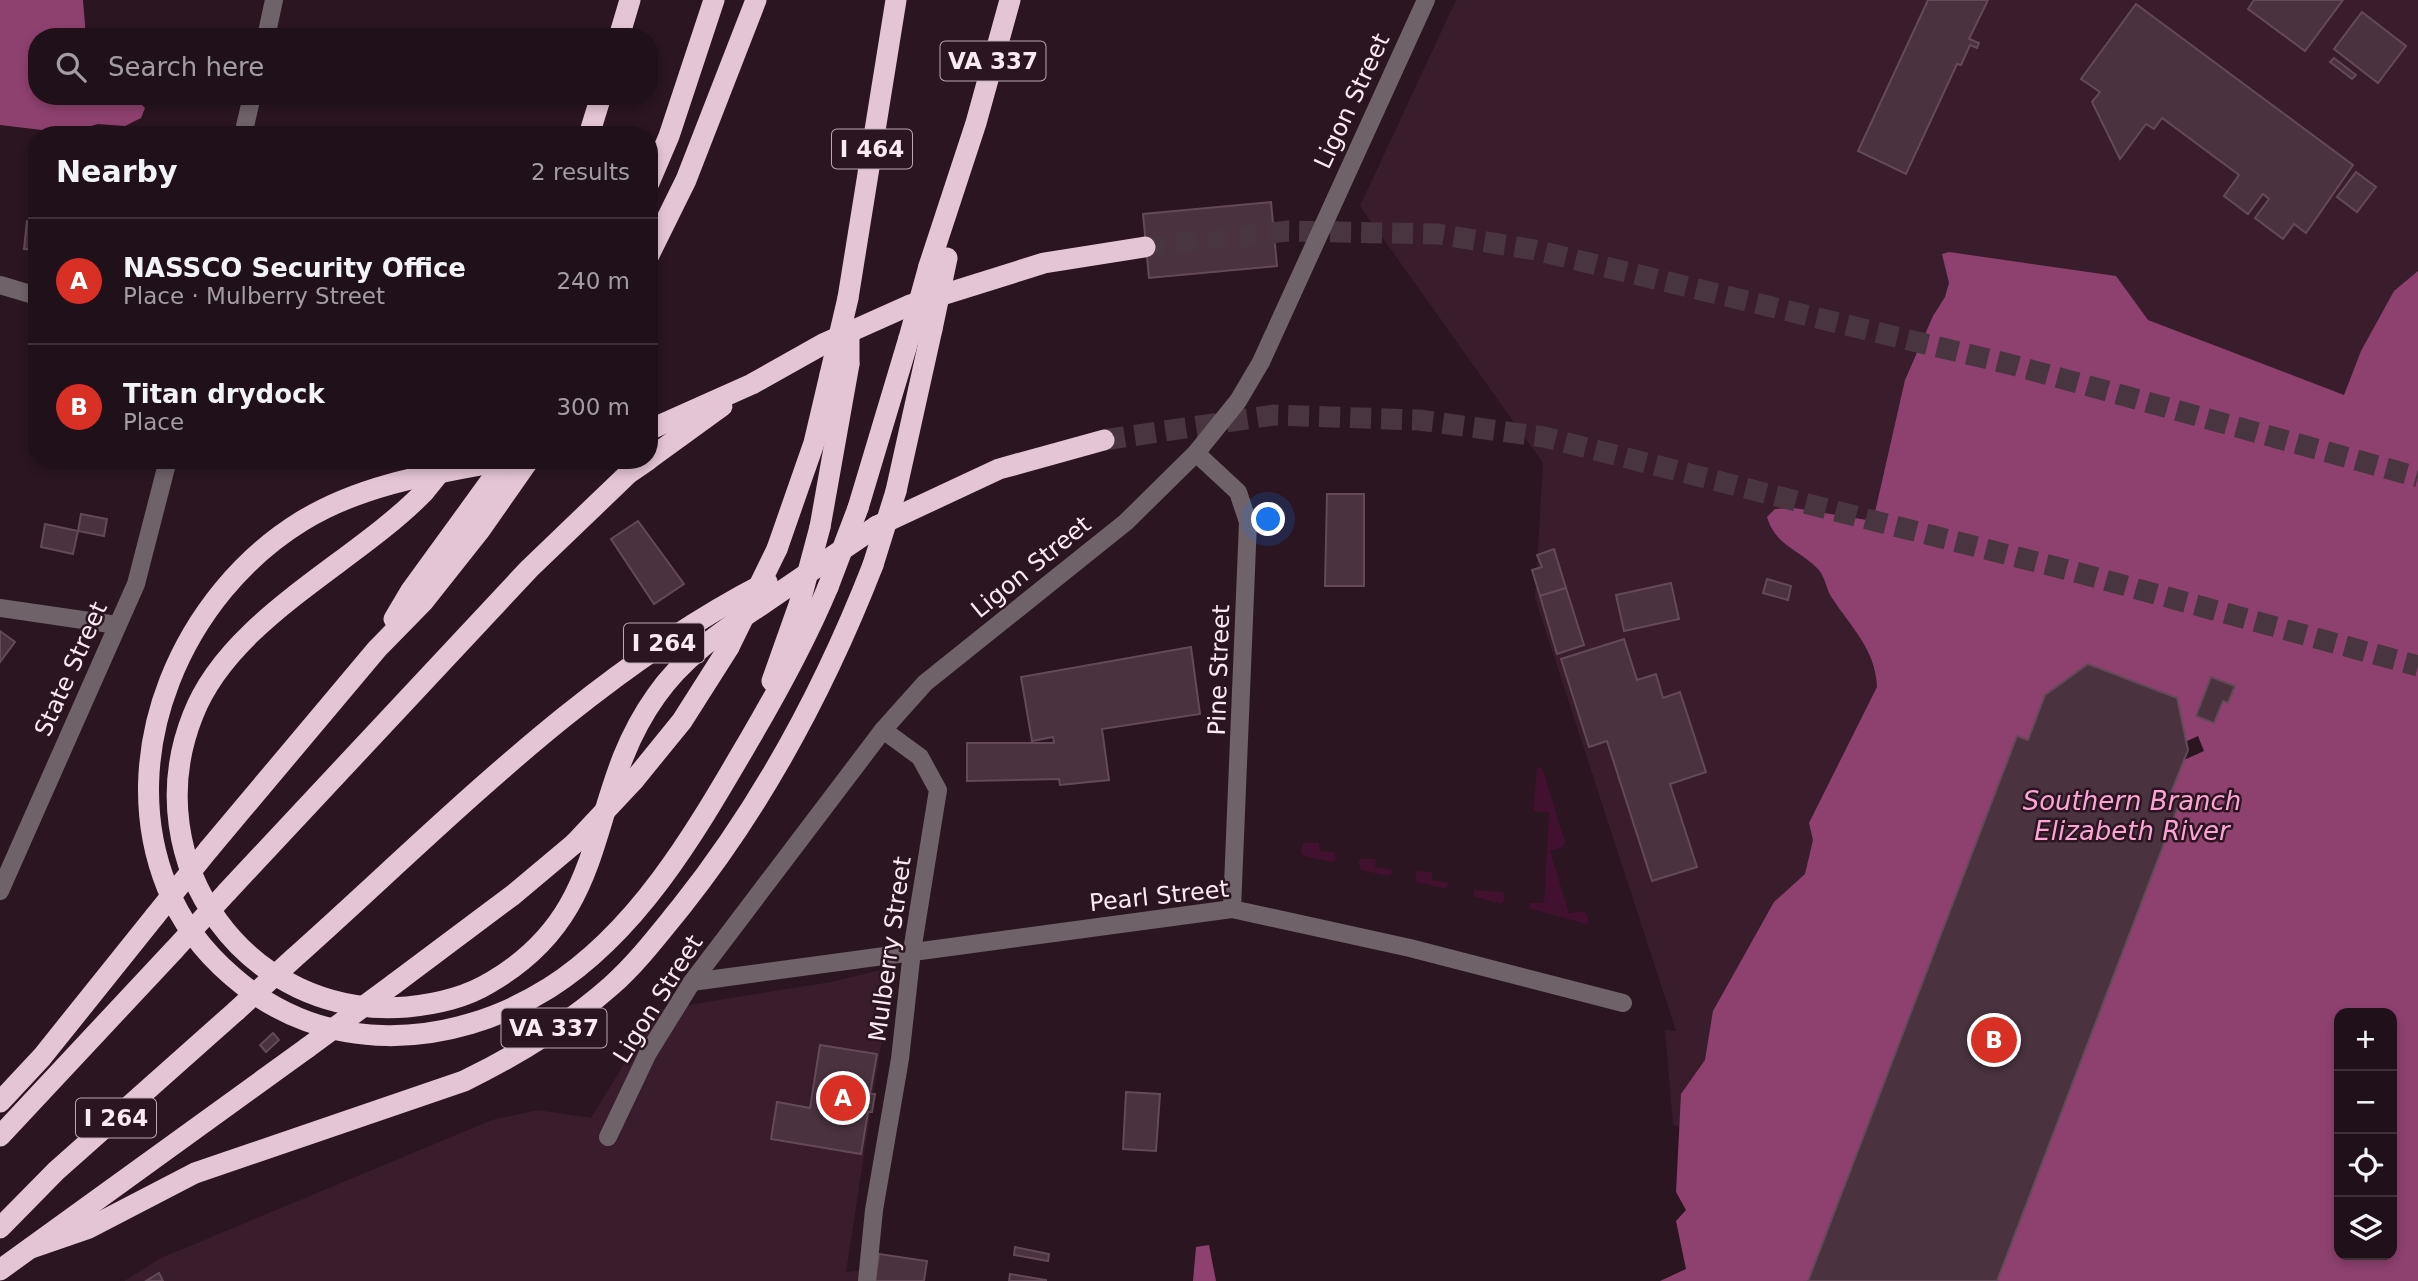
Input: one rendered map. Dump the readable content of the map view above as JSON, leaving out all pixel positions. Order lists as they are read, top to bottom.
{
  "streets": {
    "highway": ["VA 337", "I 464", "I 264"],
    "street": [
      "Ligon Street",
      "State Street",
      "Pine Street",
      "Pearl Street",
      "Mulberry Street"
    ]
  },
  "crossings": [
    ["Ligon Street", "Pine Street"],
    ["Ligon Street", "Pearl Street"],
    ["Ligon Street", "Mulberry Street"],
    ["Pine Street", "Pearl Street"],
    ["Pearl Street", "Mulberry Street"]
  ],
  "water": ["Southern Branch Elizabeth River"],
  "page": {
    "search": "Search here",
    "heading": ["Nearby", "2 results"],
    "list": [
      {
        "mark": "A",
        "name": "NASSCO Security Office",
        "note": "Place · Mulberry Street",
        "value": "240 m"
      },
      {
        "mark": "B",
        "name": "Titan drydock",
        "note": "Place",
        "value": "300 m"
      }
    ],
    "map_buttons": ["+", "−"],
    "pins": ["B", "A"]
  }
}
